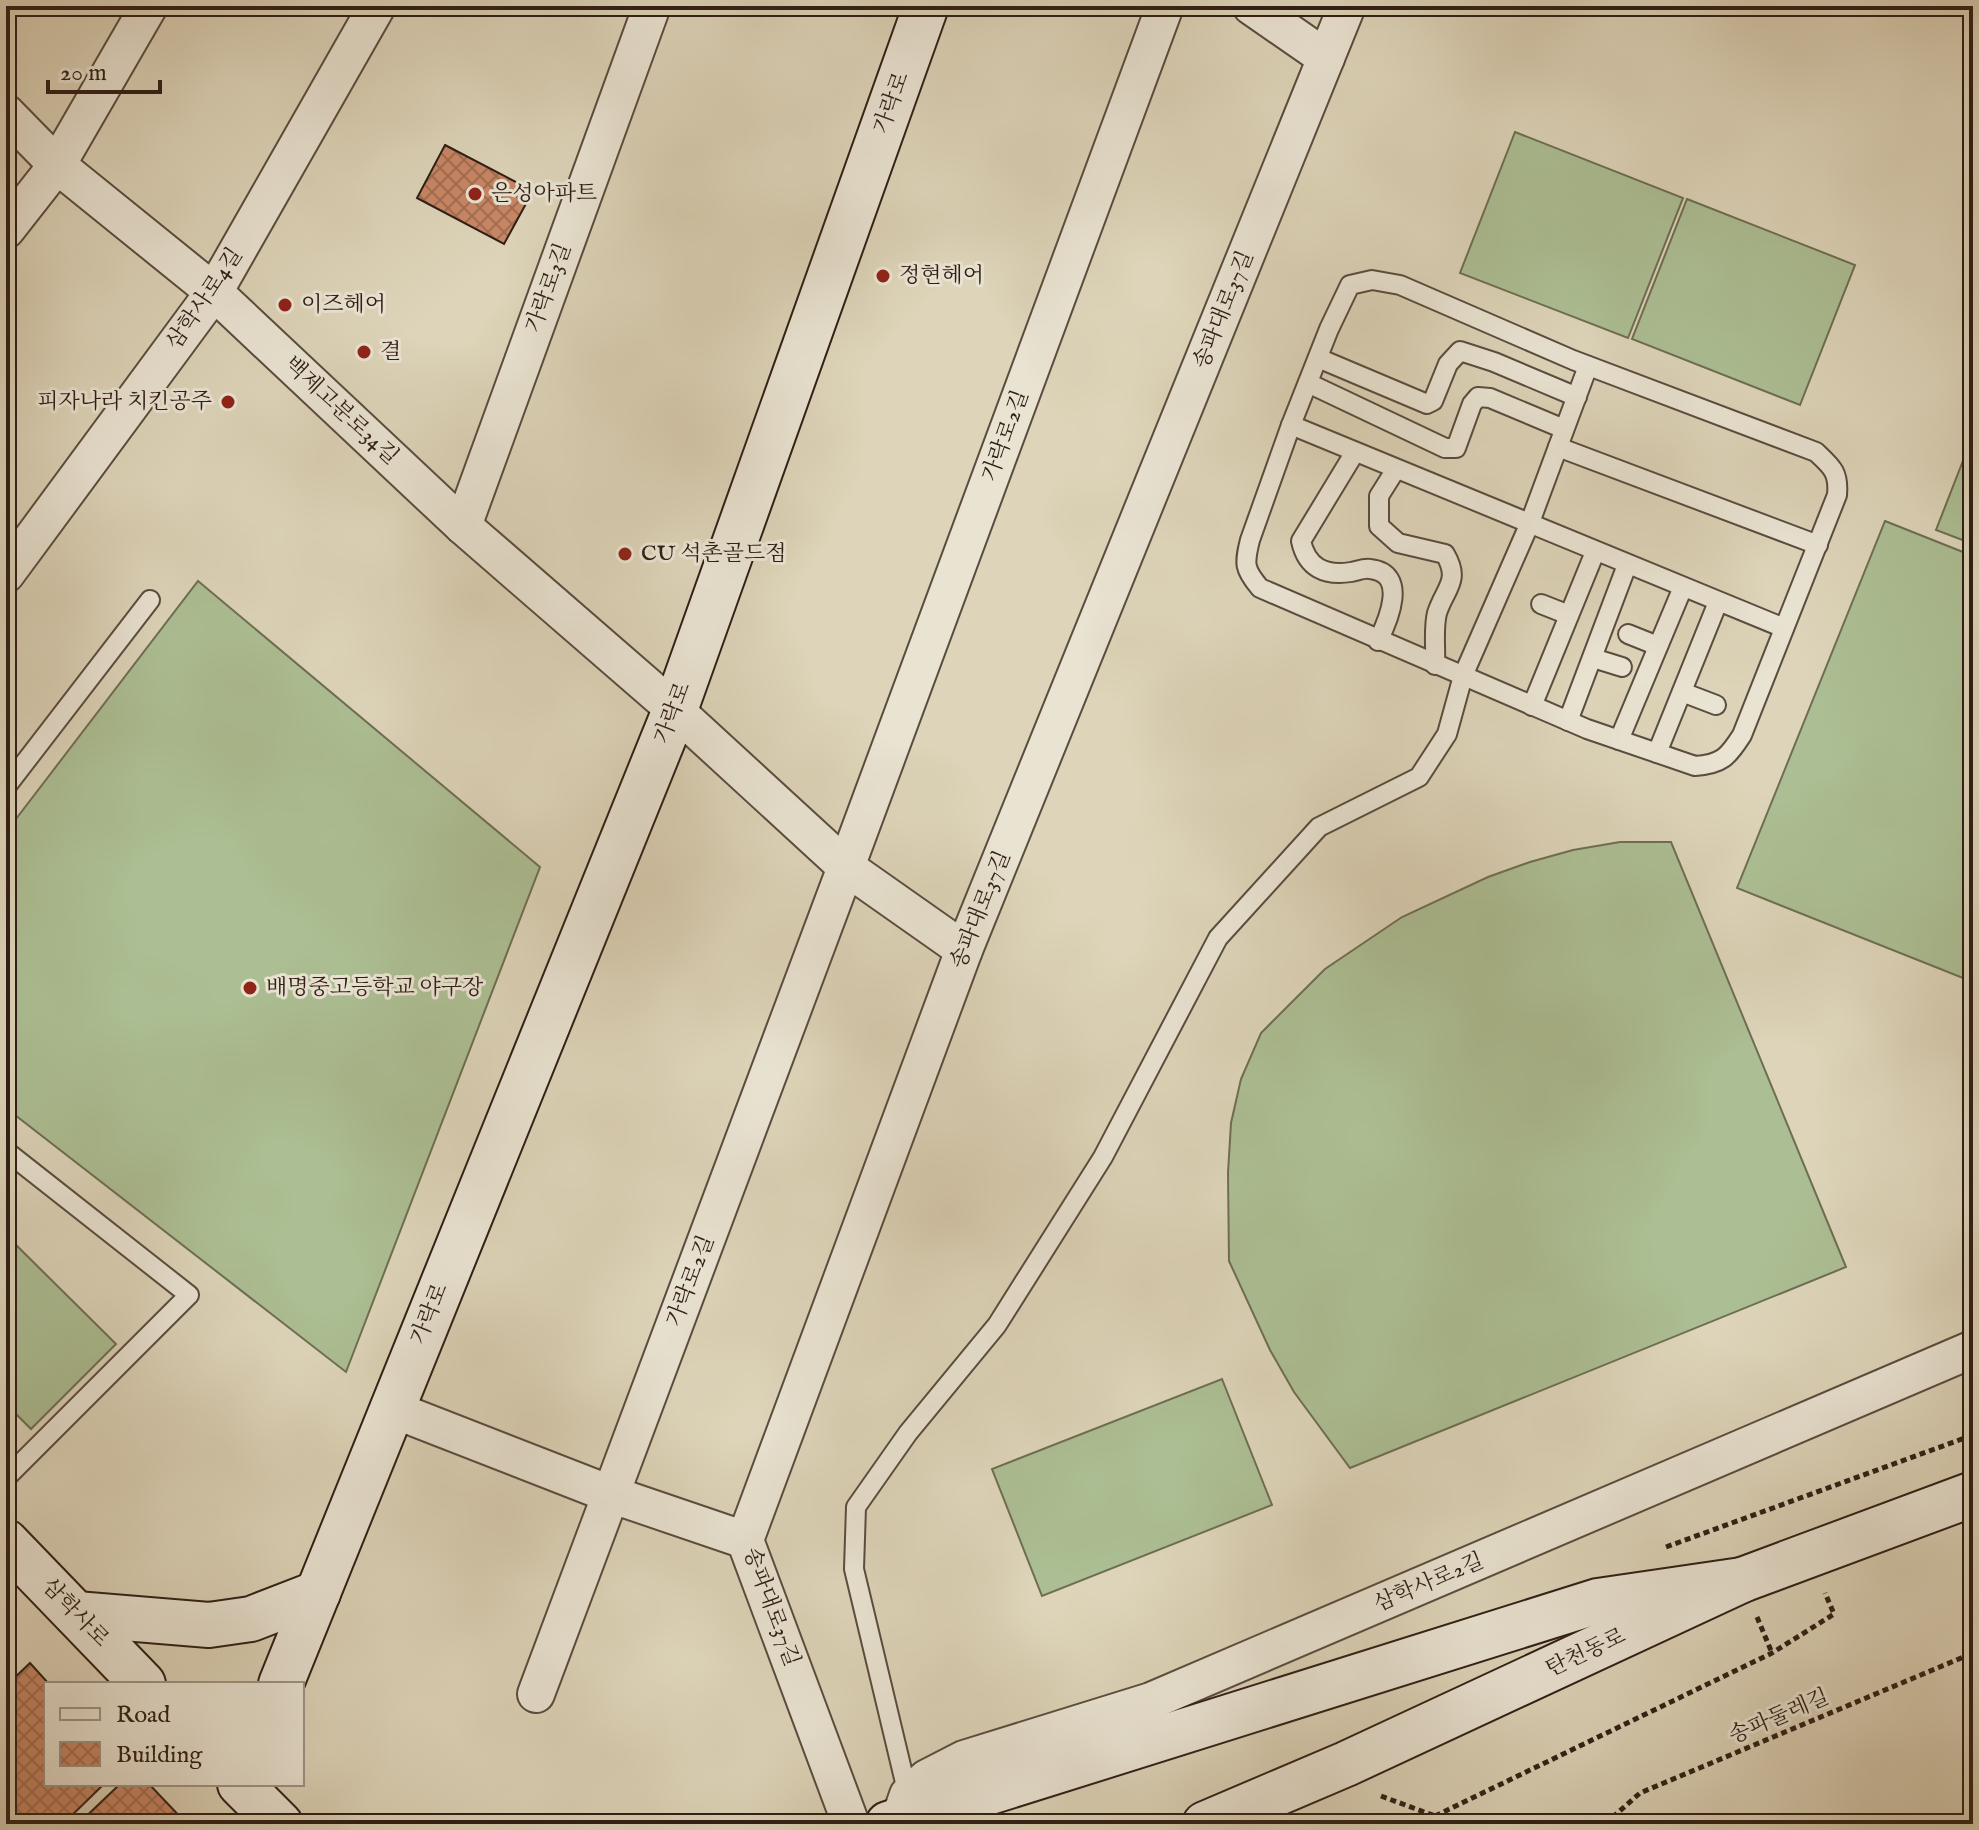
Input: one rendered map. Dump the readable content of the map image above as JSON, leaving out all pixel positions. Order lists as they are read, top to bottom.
{
  "streets": {
    "street": [
      "가락로",
      "가락로3길",
      "삼학사로4길",
      "송파대로37길",
      "백제고분로34길",
      "가락로2길",
      "삼학사로2길",
      "삼학사로",
      "탄천동로"
    ],
    "path": ["송파둘레길"]
  },
  "crossings": [
    ["가락로", "백제고분로34길"],
    ["가락로3길", "백제고분로34길"],
    ["삼학사로4길", "백제고분로34길"]
  ],
  "places": [
    "은성아파트",
    "정현헤어",
    "이즈헤어",
    "결",
    "피자나라 치킨공주",
    "CU 석촌골드점",
    "배명중고등학교 야구장"
  ],
  "legend": ["Road", "Building"],
  "scale_bar": "20 m"
}
